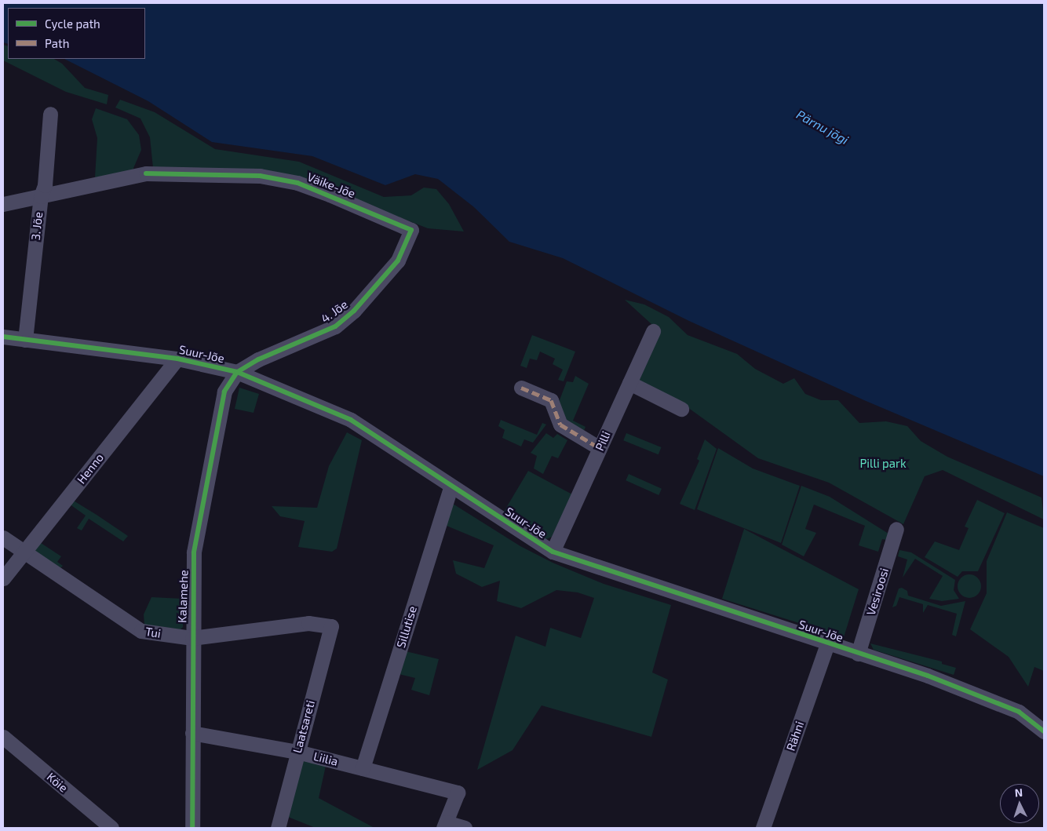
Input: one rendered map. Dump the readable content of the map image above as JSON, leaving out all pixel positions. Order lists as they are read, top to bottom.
{
  "streets": {
    "street": [
      "Väike-Jõe",
      "3. Jõe",
      "4. Jõe",
      "Suur-Jõe",
      "Pilli",
      "Henno",
      "Vesiroosi",
      "Kalamehe",
      "Sillutise",
      "Tui",
      "Laatsareti",
      "Rähni",
      "Liilia",
      "Köie"
    ]
  },
  "crossings": [
    ["Väike-Jõe", "3. Jõe"],
    ["Väike-Jõe", "4. Jõe"],
    ["3. Jõe", "Suur-Jõe"],
    ["4. Jõe", "Suur-Jõe"],
    ["4. Jõe", "Kalamehe"],
    ["Suur-Jõe", "Pilli"],
    ["Suur-Jõe", "Henno"],
    ["Suur-Jõe", "Vesiroosi"],
    ["Suur-Jõe", "Kalamehe"],
    ["Suur-Jõe", "Sillutise"],
    ["Suur-Jõe", "Rähni"],
    ["Henno", "Tui"],
    ["Kalamehe", "Tui"],
    ["Kalamehe", "Liilia"],
    ["Sillutise", "Liilia"],
    ["Tui", "Laatsareti"],
    ["Laatsareti", "Liilia"]
  ],
  "water": ["Pärnu jõgi"],
  "parks": ["Pilli park"],
  "legend": ["Cycle path", "Path"],
  "north": "top"
}
